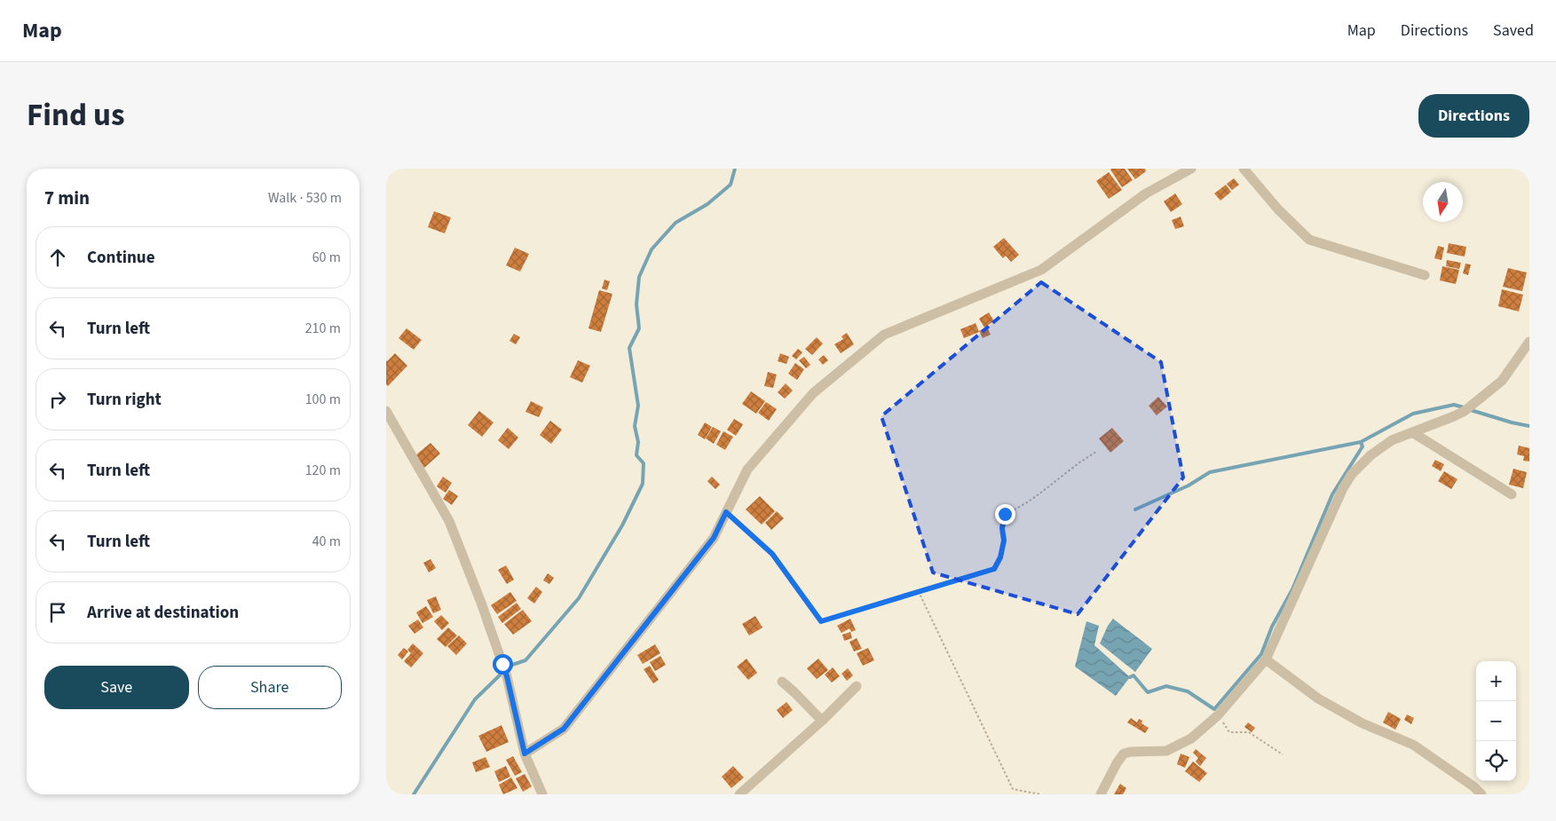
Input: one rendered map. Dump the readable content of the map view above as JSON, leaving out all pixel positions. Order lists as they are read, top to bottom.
{
  "north": "bottom",
  "page": {
    "header": "Map",
    "nav": ["Map", "Directions", "Saved"],
    "title": "Find us",
    "buttons": [
      "Directions",
      ["Save", "Share"]
    ],
    "heading": ["7 min", "Walk · 530 m"],
    "list": [
      ["Continue", "60 m"],
      ["Turn left", "210 m"],
      ["Turn right", "100 m"],
      ["Turn left", "120 m"],
      ["Turn left", "40 m"],
      "Arrive at destination"
    ],
    "map_buttons": ["+", "−"]
  }
}
